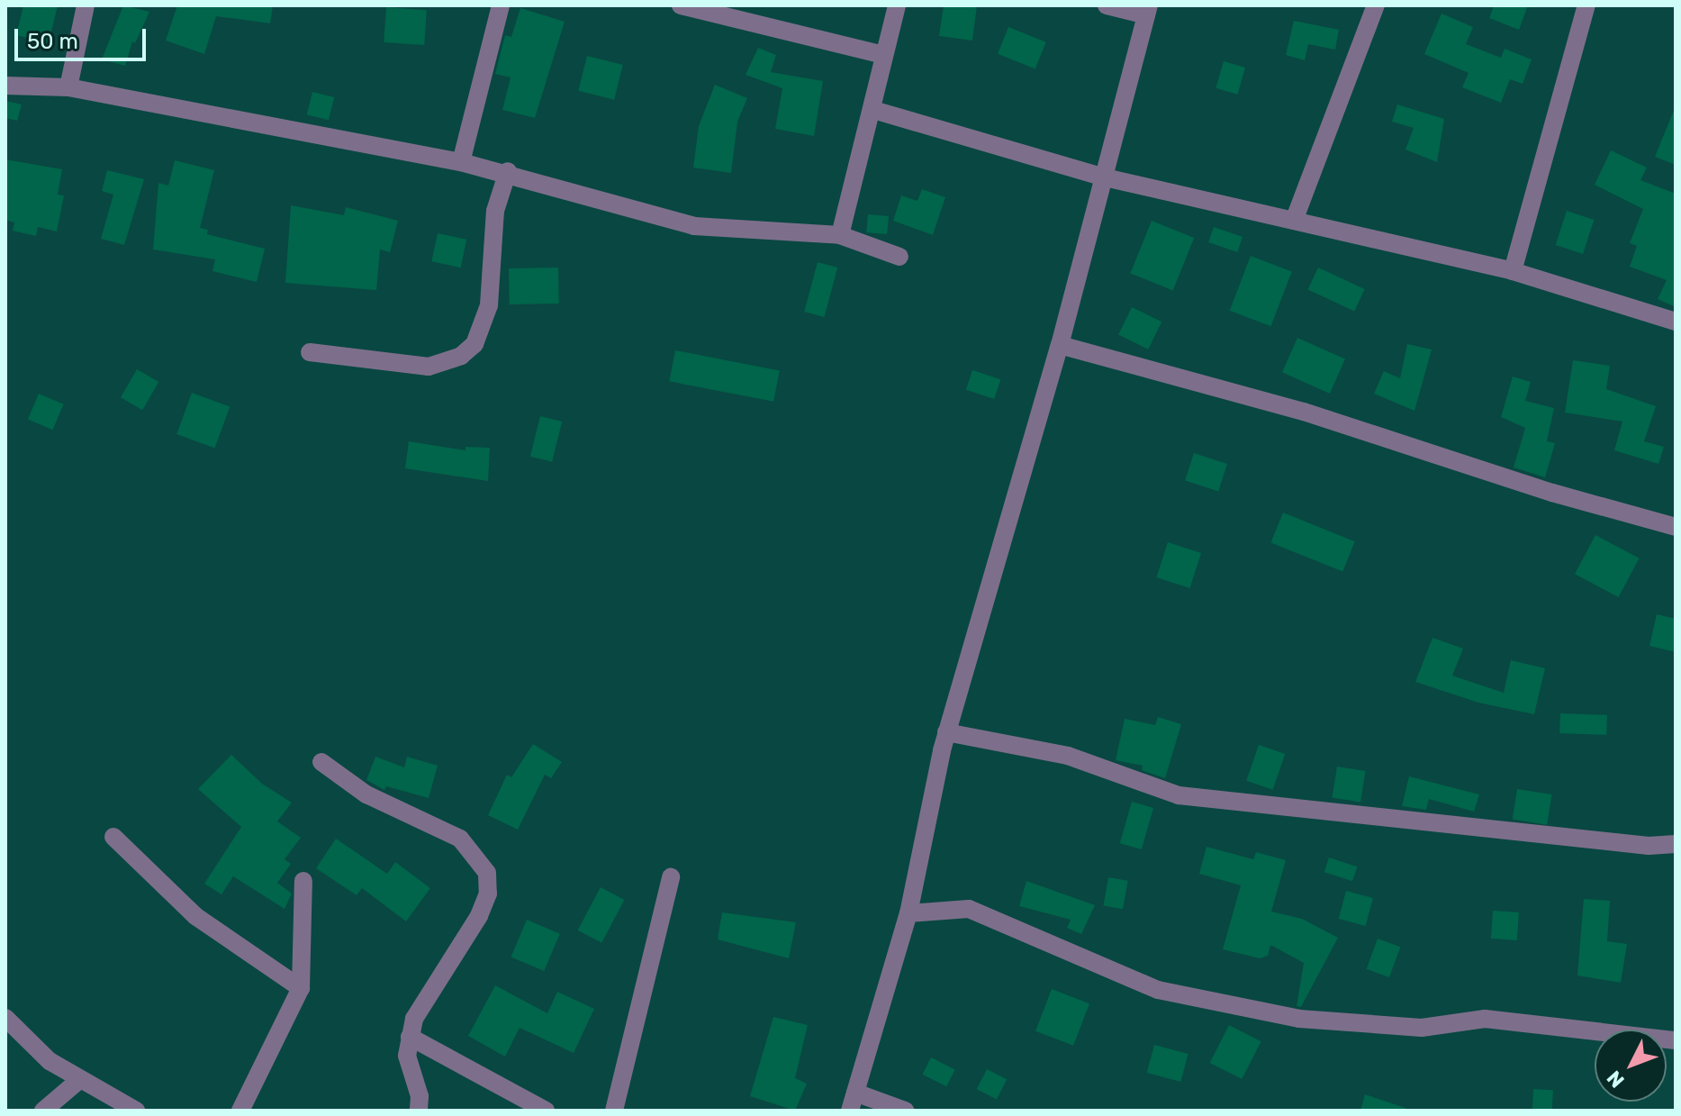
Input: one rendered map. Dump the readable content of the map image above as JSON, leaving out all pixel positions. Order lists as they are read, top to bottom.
{
  "scale_bar": "50 m",
  "north": "bottom left"
}
